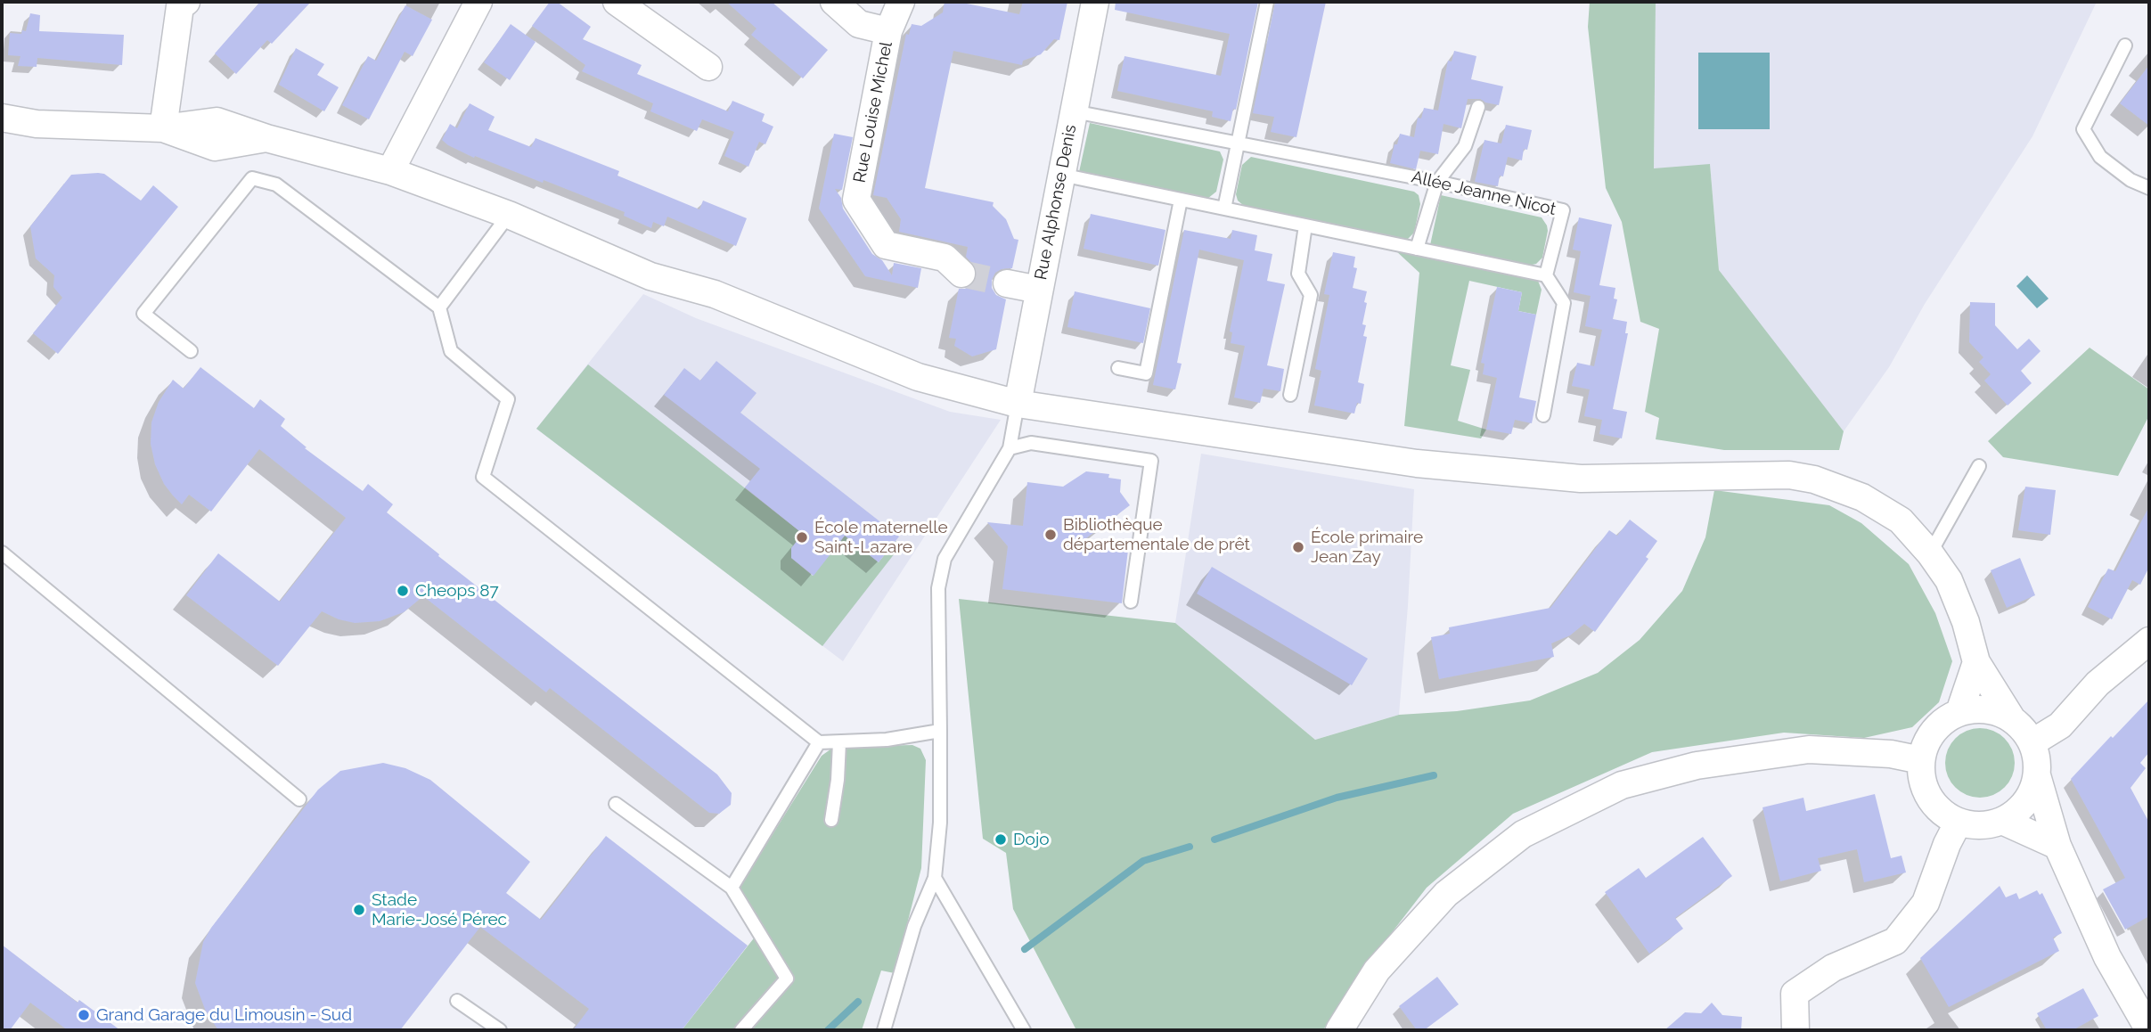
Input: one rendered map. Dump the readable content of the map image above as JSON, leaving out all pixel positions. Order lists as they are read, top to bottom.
{
  "streets": {
    "street": ["Rue Louise Michel", "Rue Alphonse Denis"],
    "lane": ["Allée Jeanne Nicot"]
  },
  "crossings": [
    ["Allée Jeanne Nicot", "Rue Alphonse Denis"]
  ],
  "places": [
    "Bibliothèque départementale de prêt",
    "École maternelle Saint-Lazare",
    "École primaire Jean Zay",
    "Cheops 87",
    "Dojo",
    "Stade Marie-José Pérec",
    "Grand Garage du Limousin - Sud"
  ]
}
